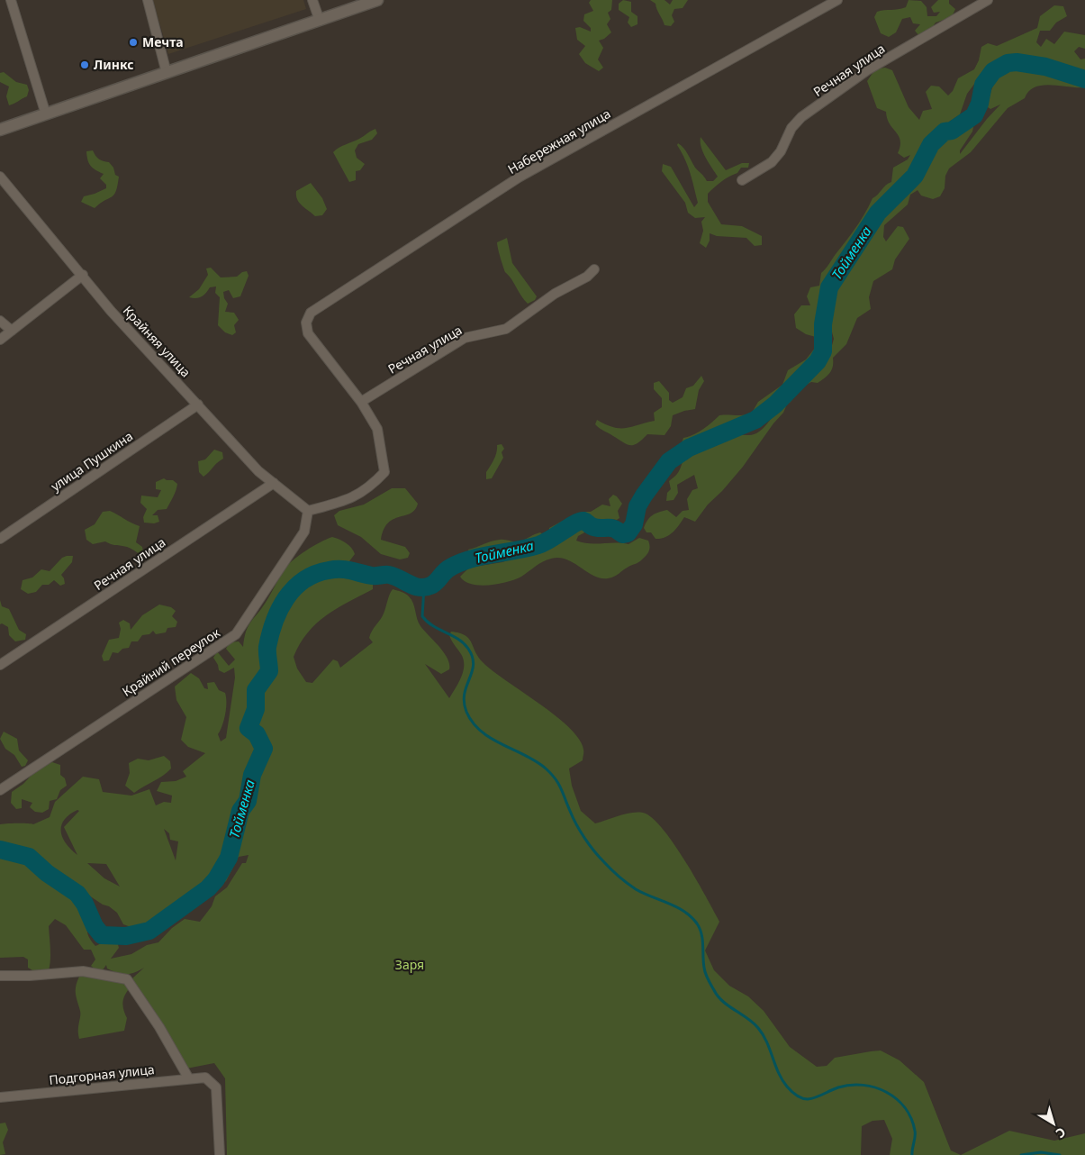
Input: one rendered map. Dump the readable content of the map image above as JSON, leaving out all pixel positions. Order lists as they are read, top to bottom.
{
  "streets": {
    "street": [
      "Речная улица",
      "Набережная улица",
      "Крайняя улица",
      "улица Пушкина",
      "Крайний переулок",
      "Подгорная улица"
    ]
  },
  "crossings": [
    ["Речная улица", "Набережная улица"],
    ["Речная улица", "Крайняя улица"],
    ["Крайняя улица", "улица Пушкина"],
    ["Крайняя улица", "Крайний переулок"]
  ],
  "water": ["Тойменка"],
  "parks": ["Заря"],
  "places": ["Мечта", "Линкс"],
  "north": "bottom right"
}
